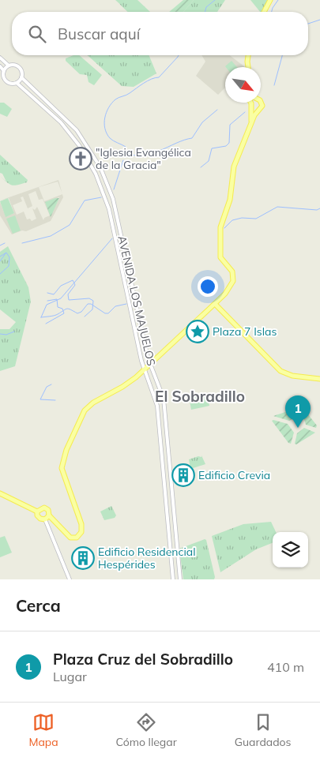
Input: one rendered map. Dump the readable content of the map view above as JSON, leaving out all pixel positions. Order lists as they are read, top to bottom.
{
  "streets": {
    "street": ["AVENIDA LOS MAJUELOS"]
  },
  "districts": ["El Sobradillo"],
  "places": {
    "church": ["\"Iglesia Evangélica de la Gracia\""],
    "place": ["Plaza 7 Islas"],
    "building": ["Edificio Crevia", "Edificio Residencial Hespérides"]
  },
  "north": "bottom right",
  "page": {
    "search": "Buscar aquí",
    "pins": "1",
    "heading": "Cerca",
    "list": [
      {
        "mark": "1",
        "name": "Plaza Cruz del Sobradillo",
        "note": "Lugar",
        "value": "410 m"
      }
    ],
    "nav": ["Mapa", "Cómo llegar", "Guardados"]
  }
}
